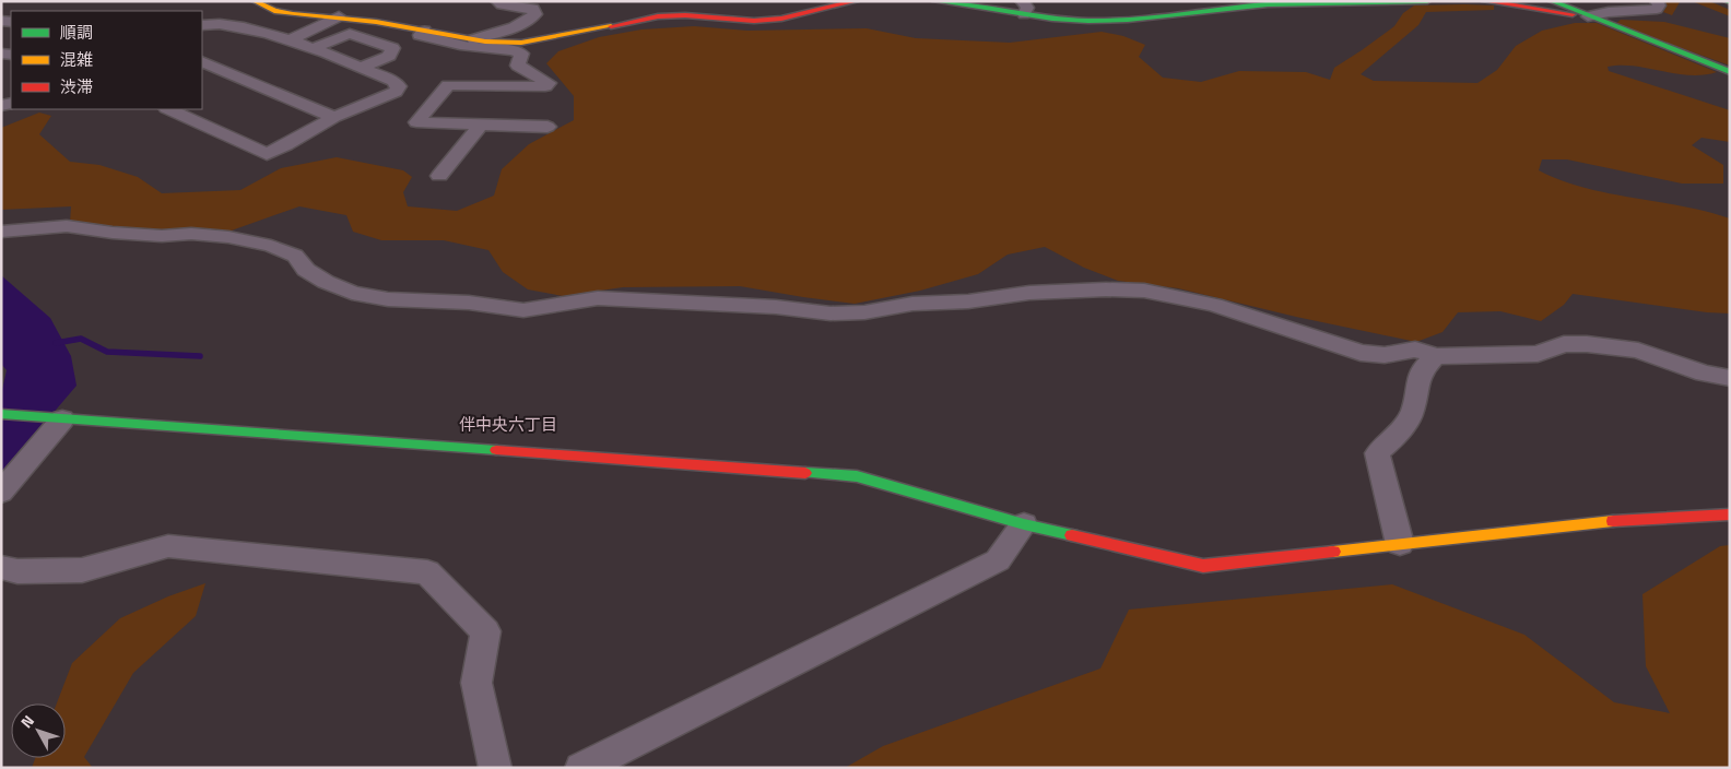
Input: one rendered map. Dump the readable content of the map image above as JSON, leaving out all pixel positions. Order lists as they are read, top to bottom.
{
  "districts": ["伴中央六丁目"],
  "legend": ["順調", "混雑", "渋滞"],
  "north": "top left"
}
